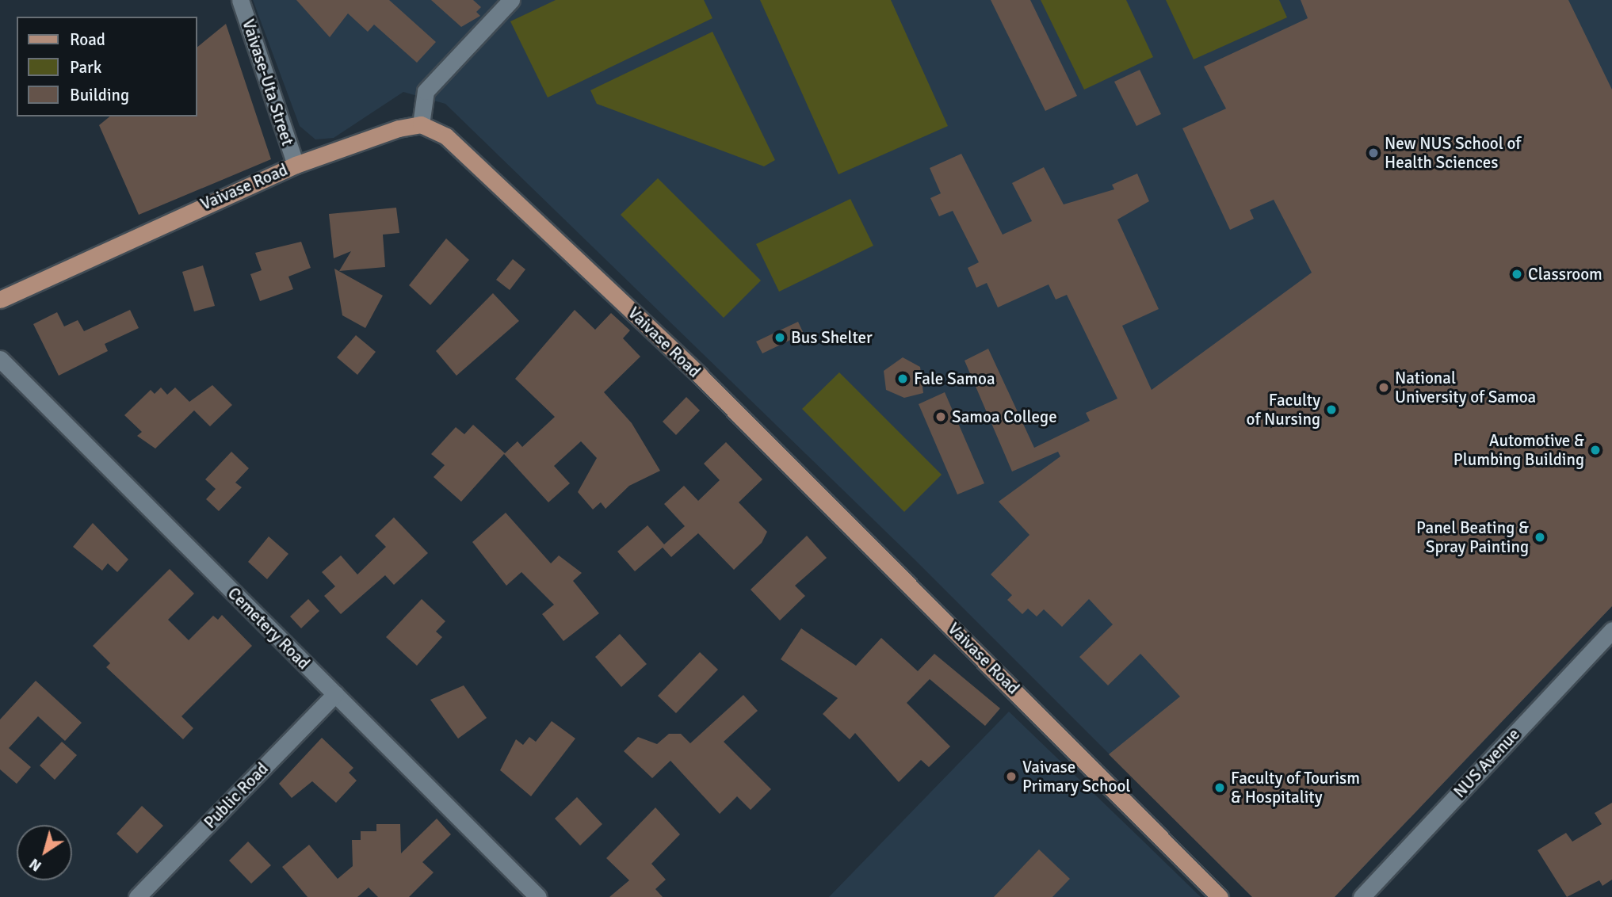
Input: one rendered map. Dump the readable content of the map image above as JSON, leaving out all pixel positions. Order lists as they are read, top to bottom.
{
  "streets": {
    "main road": ["Vaivase Road"],
    "street": [
      "Vaivase-Uta Street",
      "Cemetery Road",
      "NUS Avenue",
      "Public Road"
    ]
  },
  "crossings": [
    ["Vaivase-Uta Street", "Vaivase Road"],
    ["Cemetery Road", "Public Road"]
  ],
  "places": [
    "New NUS School of Health Sciences",
    "Classroom",
    "Bus Shelter",
    "Fale Samoa",
    "National University of Samoa",
    "Faculty of Nursing",
    "Samoa College",
    "Automotive & Plumbing Building",
    "Panel Beating & Spray Painting",
    "Vaivase Primary School",
    "Faculty of Tourism & Hospitality"
  ],
  "legend": ["Road", "Park", "Building"],
  "north": "bottom left"
}
